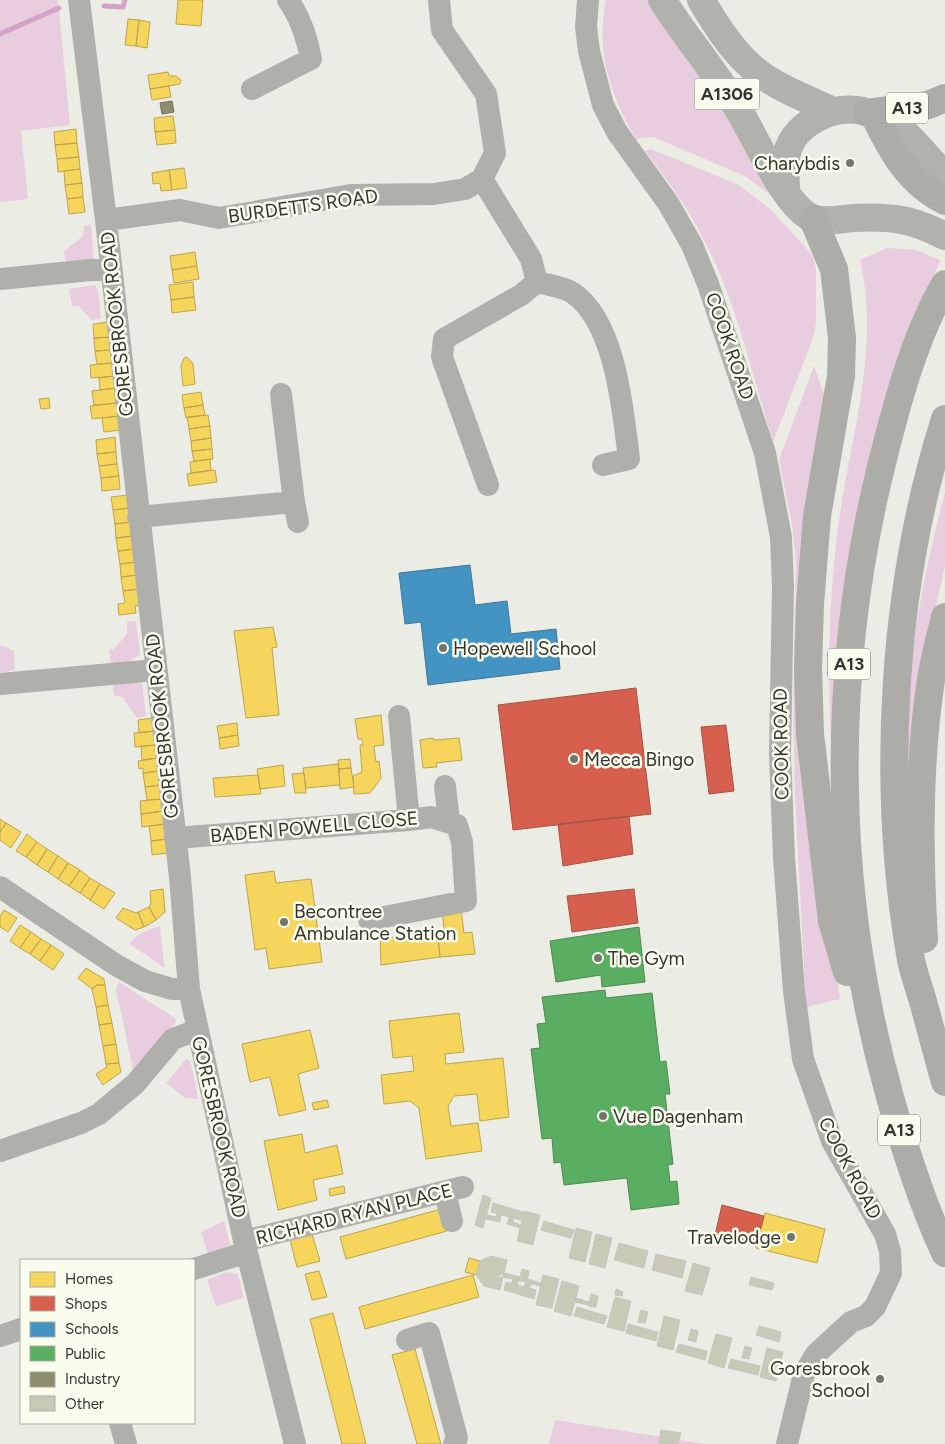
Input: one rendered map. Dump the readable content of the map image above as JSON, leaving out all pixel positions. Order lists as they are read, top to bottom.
{
  "streets": {
    "highway": ["A13"],
    "main road": ["A1306"],
    "street": [
      "BURDETTS ROAD",
      "GORESBROOK ROAD",
      "COOK ROAD",
      "BADEN POWELL CLOSE",
      "RICHARD RYAN PLACE"
    ]
  },
  "crossings": [
    ["BURDETTS ROAD", "GORESBROOK ROAD"],
    ["GORESBROOK ROAD", "BADEN POWELL CLOSE"],
    ["GORESBROOK ROAD", "RICHARD RYAN PLACE"]
  ],
  "places": [
    "Charybdis",
    "Hopewell School",
    "Mecca Bingo",
    "Becontree Ambulance Station",
    "The Gym",
    "Vue Dagenham",
    "Travelodge",
    "Goresbrook School"
  ],
  "legend": [
    "Homes",
    "Shops",
    "Schools",
    "Public",
    "Industry",
    "Other"
  ]
}
